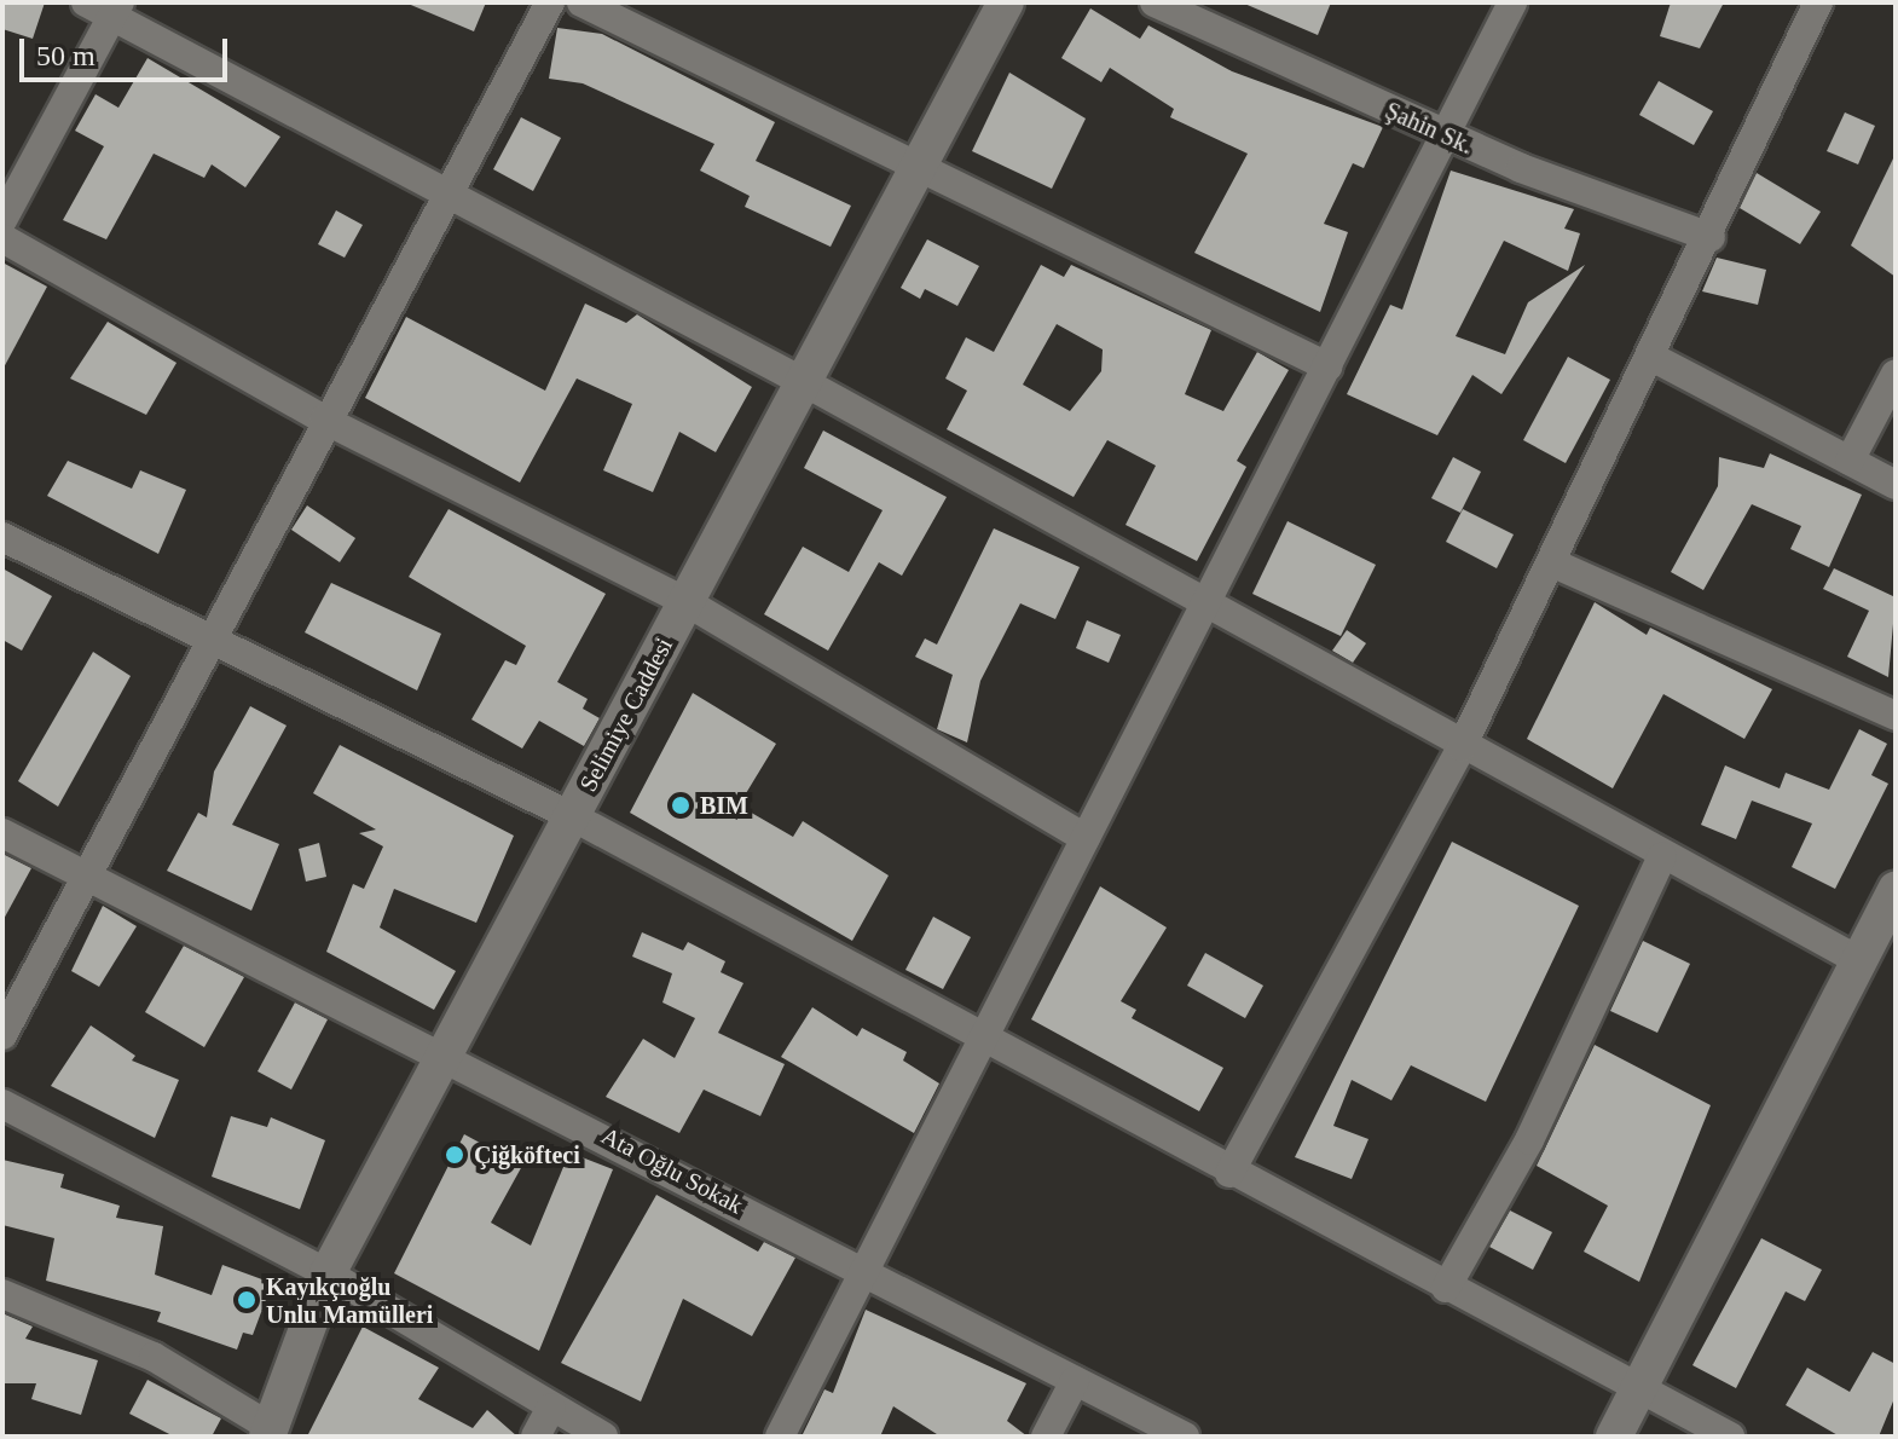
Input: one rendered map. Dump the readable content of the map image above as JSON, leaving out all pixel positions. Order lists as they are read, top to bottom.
{
  "streets": {
    "street": ["Şahin Sk.", "Selimiye Caddesi", "Ata Oğlu Sokak"]
  },
  "crossings": [
    ["Selimiye Caddesi", "Ata Oğlu Sokak"]
  ],
  "places": ["BIM", "Çiğköfteci", "Kayıkçıoğlu Unlu Mamülleri"],
  "scale_bar": "50 m"
}
